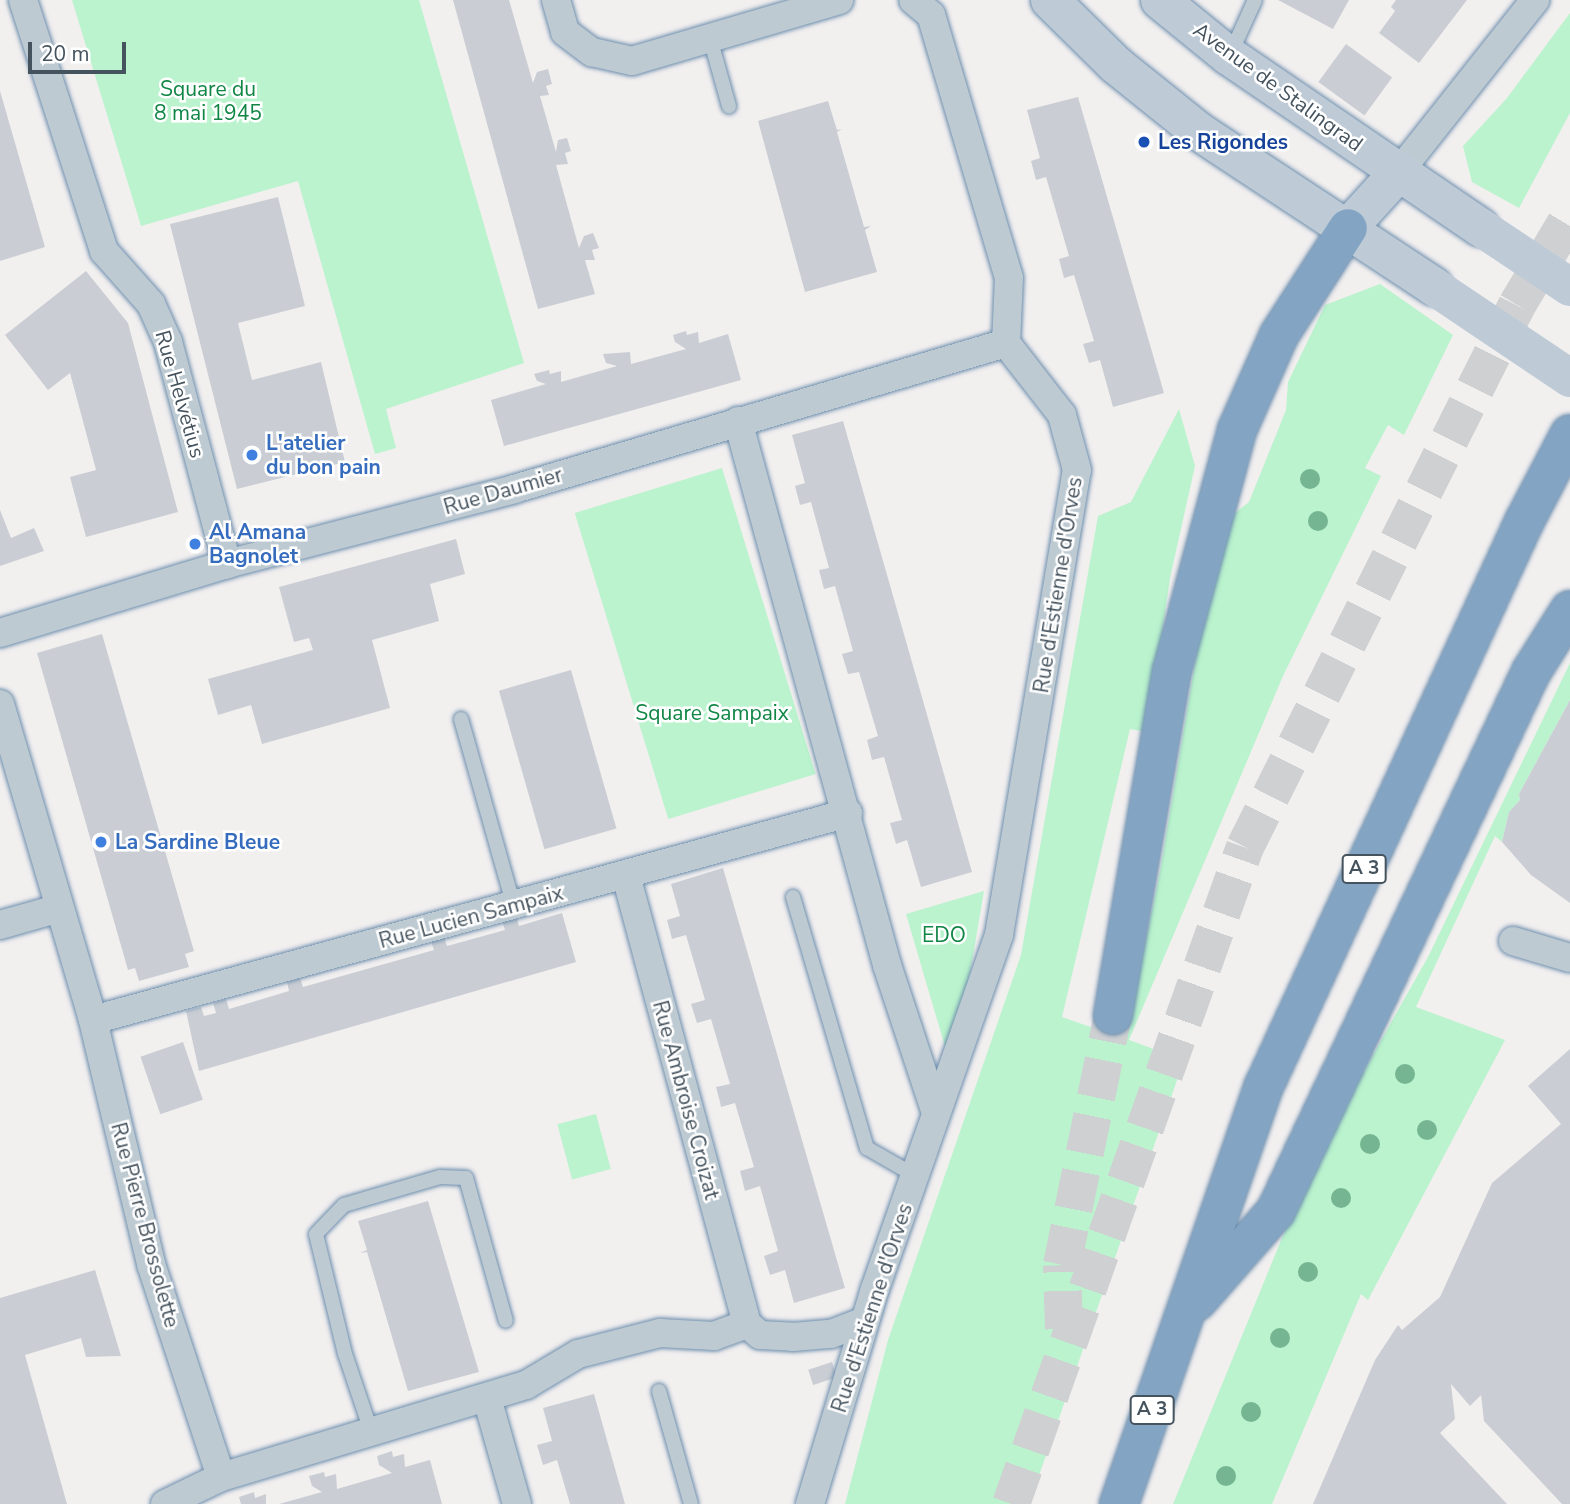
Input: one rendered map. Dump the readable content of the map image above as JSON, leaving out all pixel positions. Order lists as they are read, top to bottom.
{
  "streets": {
    "highway": ["A 3"],
    "main road": ["Avenue de Stalingrad"],
    "street": [
      "Rue Helvétius",
      "Rue Daumier",
      "Rue d'Estienne d'Orves",
      "Rue Lucien Sampaix",
      "Rue Ambroise Croizat",
      "Rue Pierre Brossolette"
    ]
  },
  "crossings": [
    ["Rue Helvétius", "Rue Daumier"],
    ["Rue Daumier", "Rue d'Estienne d'Orves"],
    ["Rue Lucien Sampaix", "Rue Ambroise Croizat"],
    ["Rue Lucien Sampaix", "Rue Pierre Brossolette"]
  ],
  "parks": ["Square du 8 mai 1945", "Square Sampaix", "EDO"],
  "places": [
    "Les Rigondes",
    "L'atelier du bon pain",
    "Al Amana Bagnolet",
    "La Sardine Bleue"
  ],
  "scale_bar": "20 m"
}
